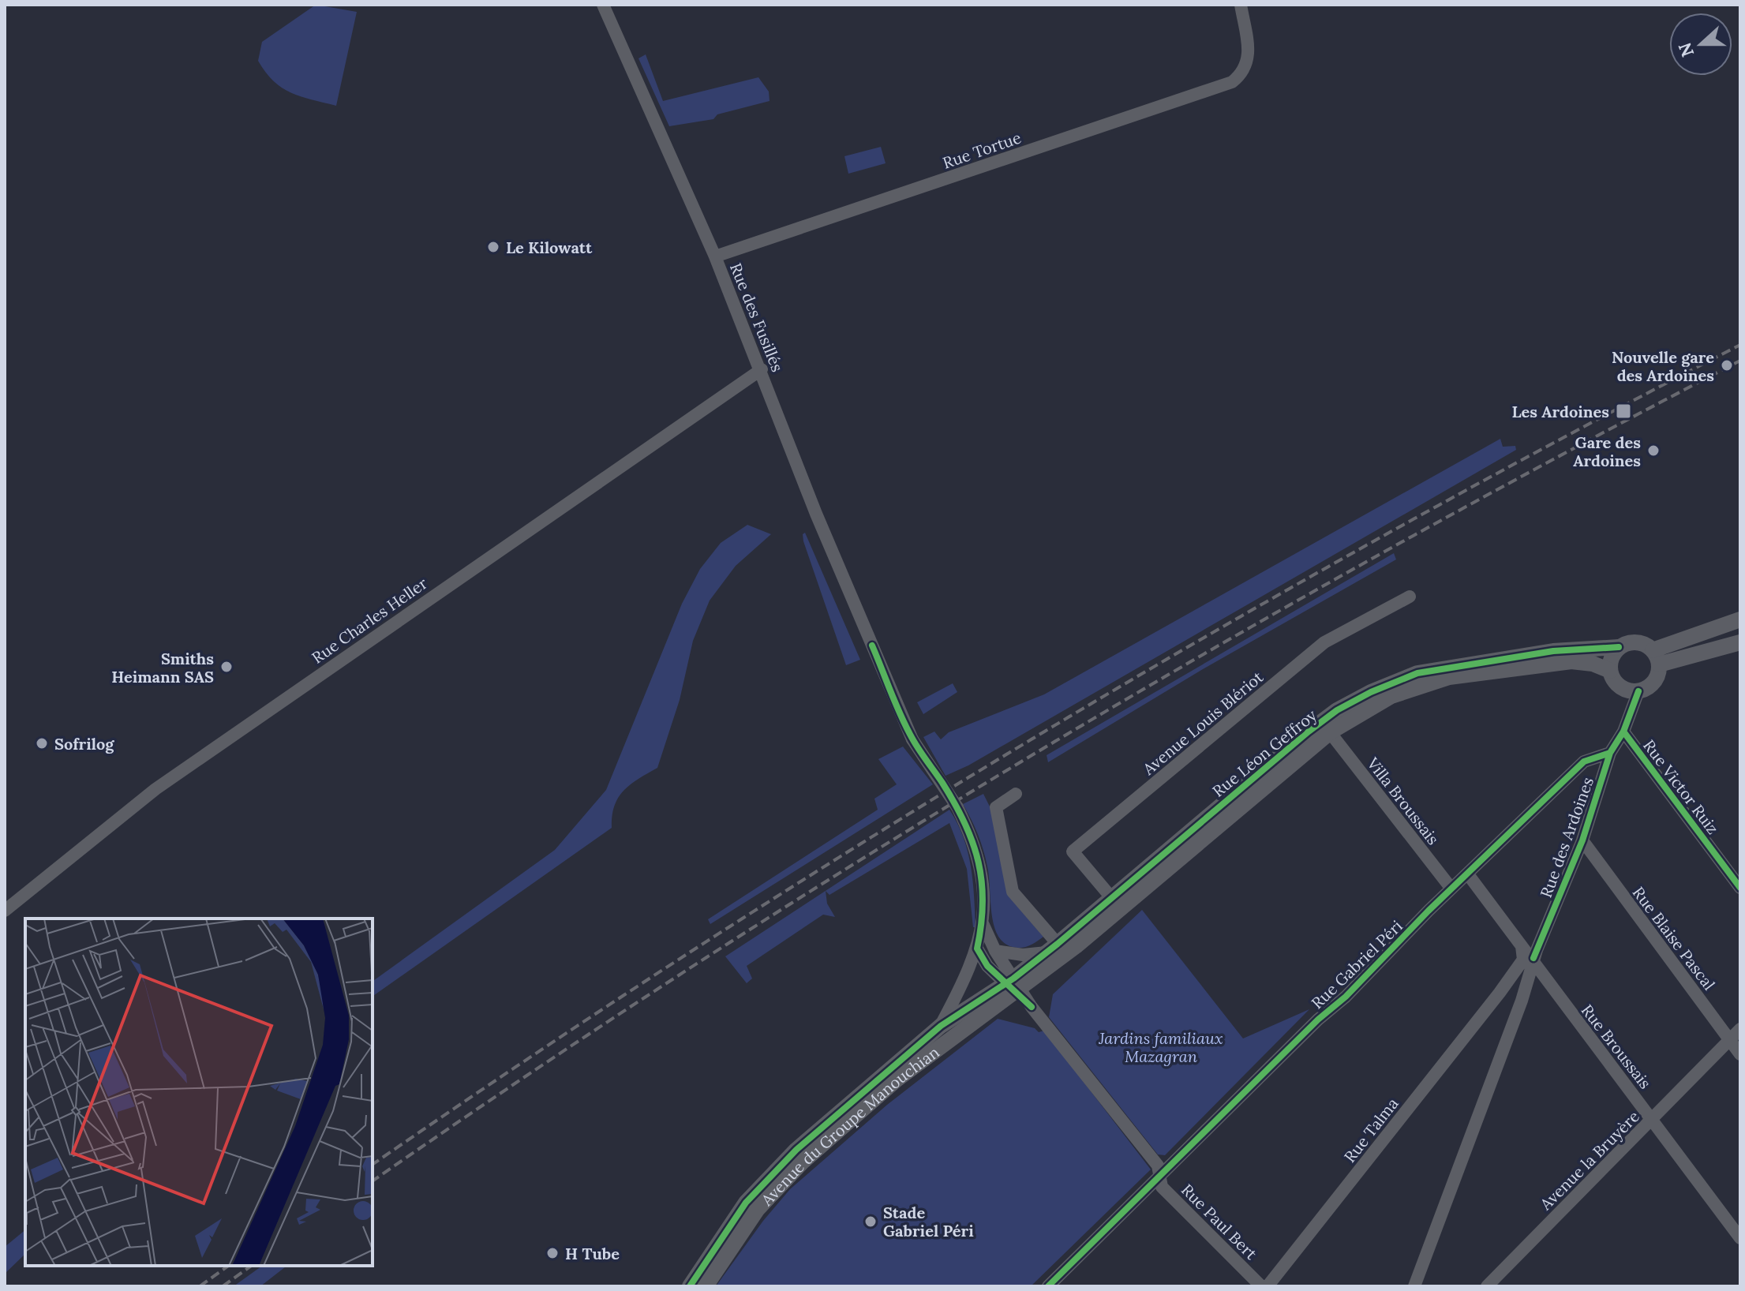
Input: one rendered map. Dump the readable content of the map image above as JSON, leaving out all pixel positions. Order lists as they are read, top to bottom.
{
  "streets": {
    "street": [
      "Rue Tortue",
      "Rue des Fusillés",
      "Rue Charles Heller",
      "Avenue Louis Blériot",
      "Rue Léon Geffroy",
      "Rue Victor Ruiz",
      "Villa Broussais",
      "Rue des Ardoines",
      "Rue Blaise Pascal",
      "Rue Gabriel Péri",
      "Rue Broussais",
      "Avenue du Groupe Manouchian",
      "Rue Talma",
      "Avenue la Bruyère",
      "Rue Paul Bert"
    ]
  },
  "crossings": [
    ["Rue Tortue", "Rue des Fusillés"],
    ["Rue des Fusillés", "Rue Charles Heller"],
    ["Avenue Louis Blériot", "Rue Léon Geffroy"],
    ["Rue Léon Geffroy", "Villa Broussais"],
    ["Rue Léon Geffroy", "Rue des Ardoines"],
    ["Rue Léon Geffroy", "Avenue du Groupe Manouchian"],
    ["Rue Léon Geffroy", "Rue Paul Bert"],
    ["Rue Victor Ruiz", "Rue des Ardoines"],
    ["Villa Broussais", "Rue Gabriel Péri"],
    ["Rue des Ardoines", "Rue Blaise Pascal"],
    ["Rue des Ardoines", "Rue Gabriel Péri"],
    ["Rue des Ardoines", "Rue Broussais"],
    ["Rue Blaise Pascal", "Avenue la Bruyère"],
    ["Rue Gabriel Péri", "Rue Broussais"],
    ["Rue Gabriel Péri", "Rue Paul Bert"],
    ["Rue Broussais", "Rue Talma"],
    ["Rue Broussais", "Avenue la Bruyère"],
    ["Avenue du Groupe Manouchian", "Rue Paul Bert"]
  ],
  "parks": ["Jardins familiaux Mazagran"],
  "places": {
    "other": [
      "Le Kilowatt",
      "Nouvelle gare des Ardoines",
      "Gare des Ardoines",
      "Smiths Heimann SAS",
      "Sofrilog",
      "Stade Gabriel Péri",
      "H Tube"
    ],
    "transit": ["Les Ardoines"]
  },
  "north": "left"
}
